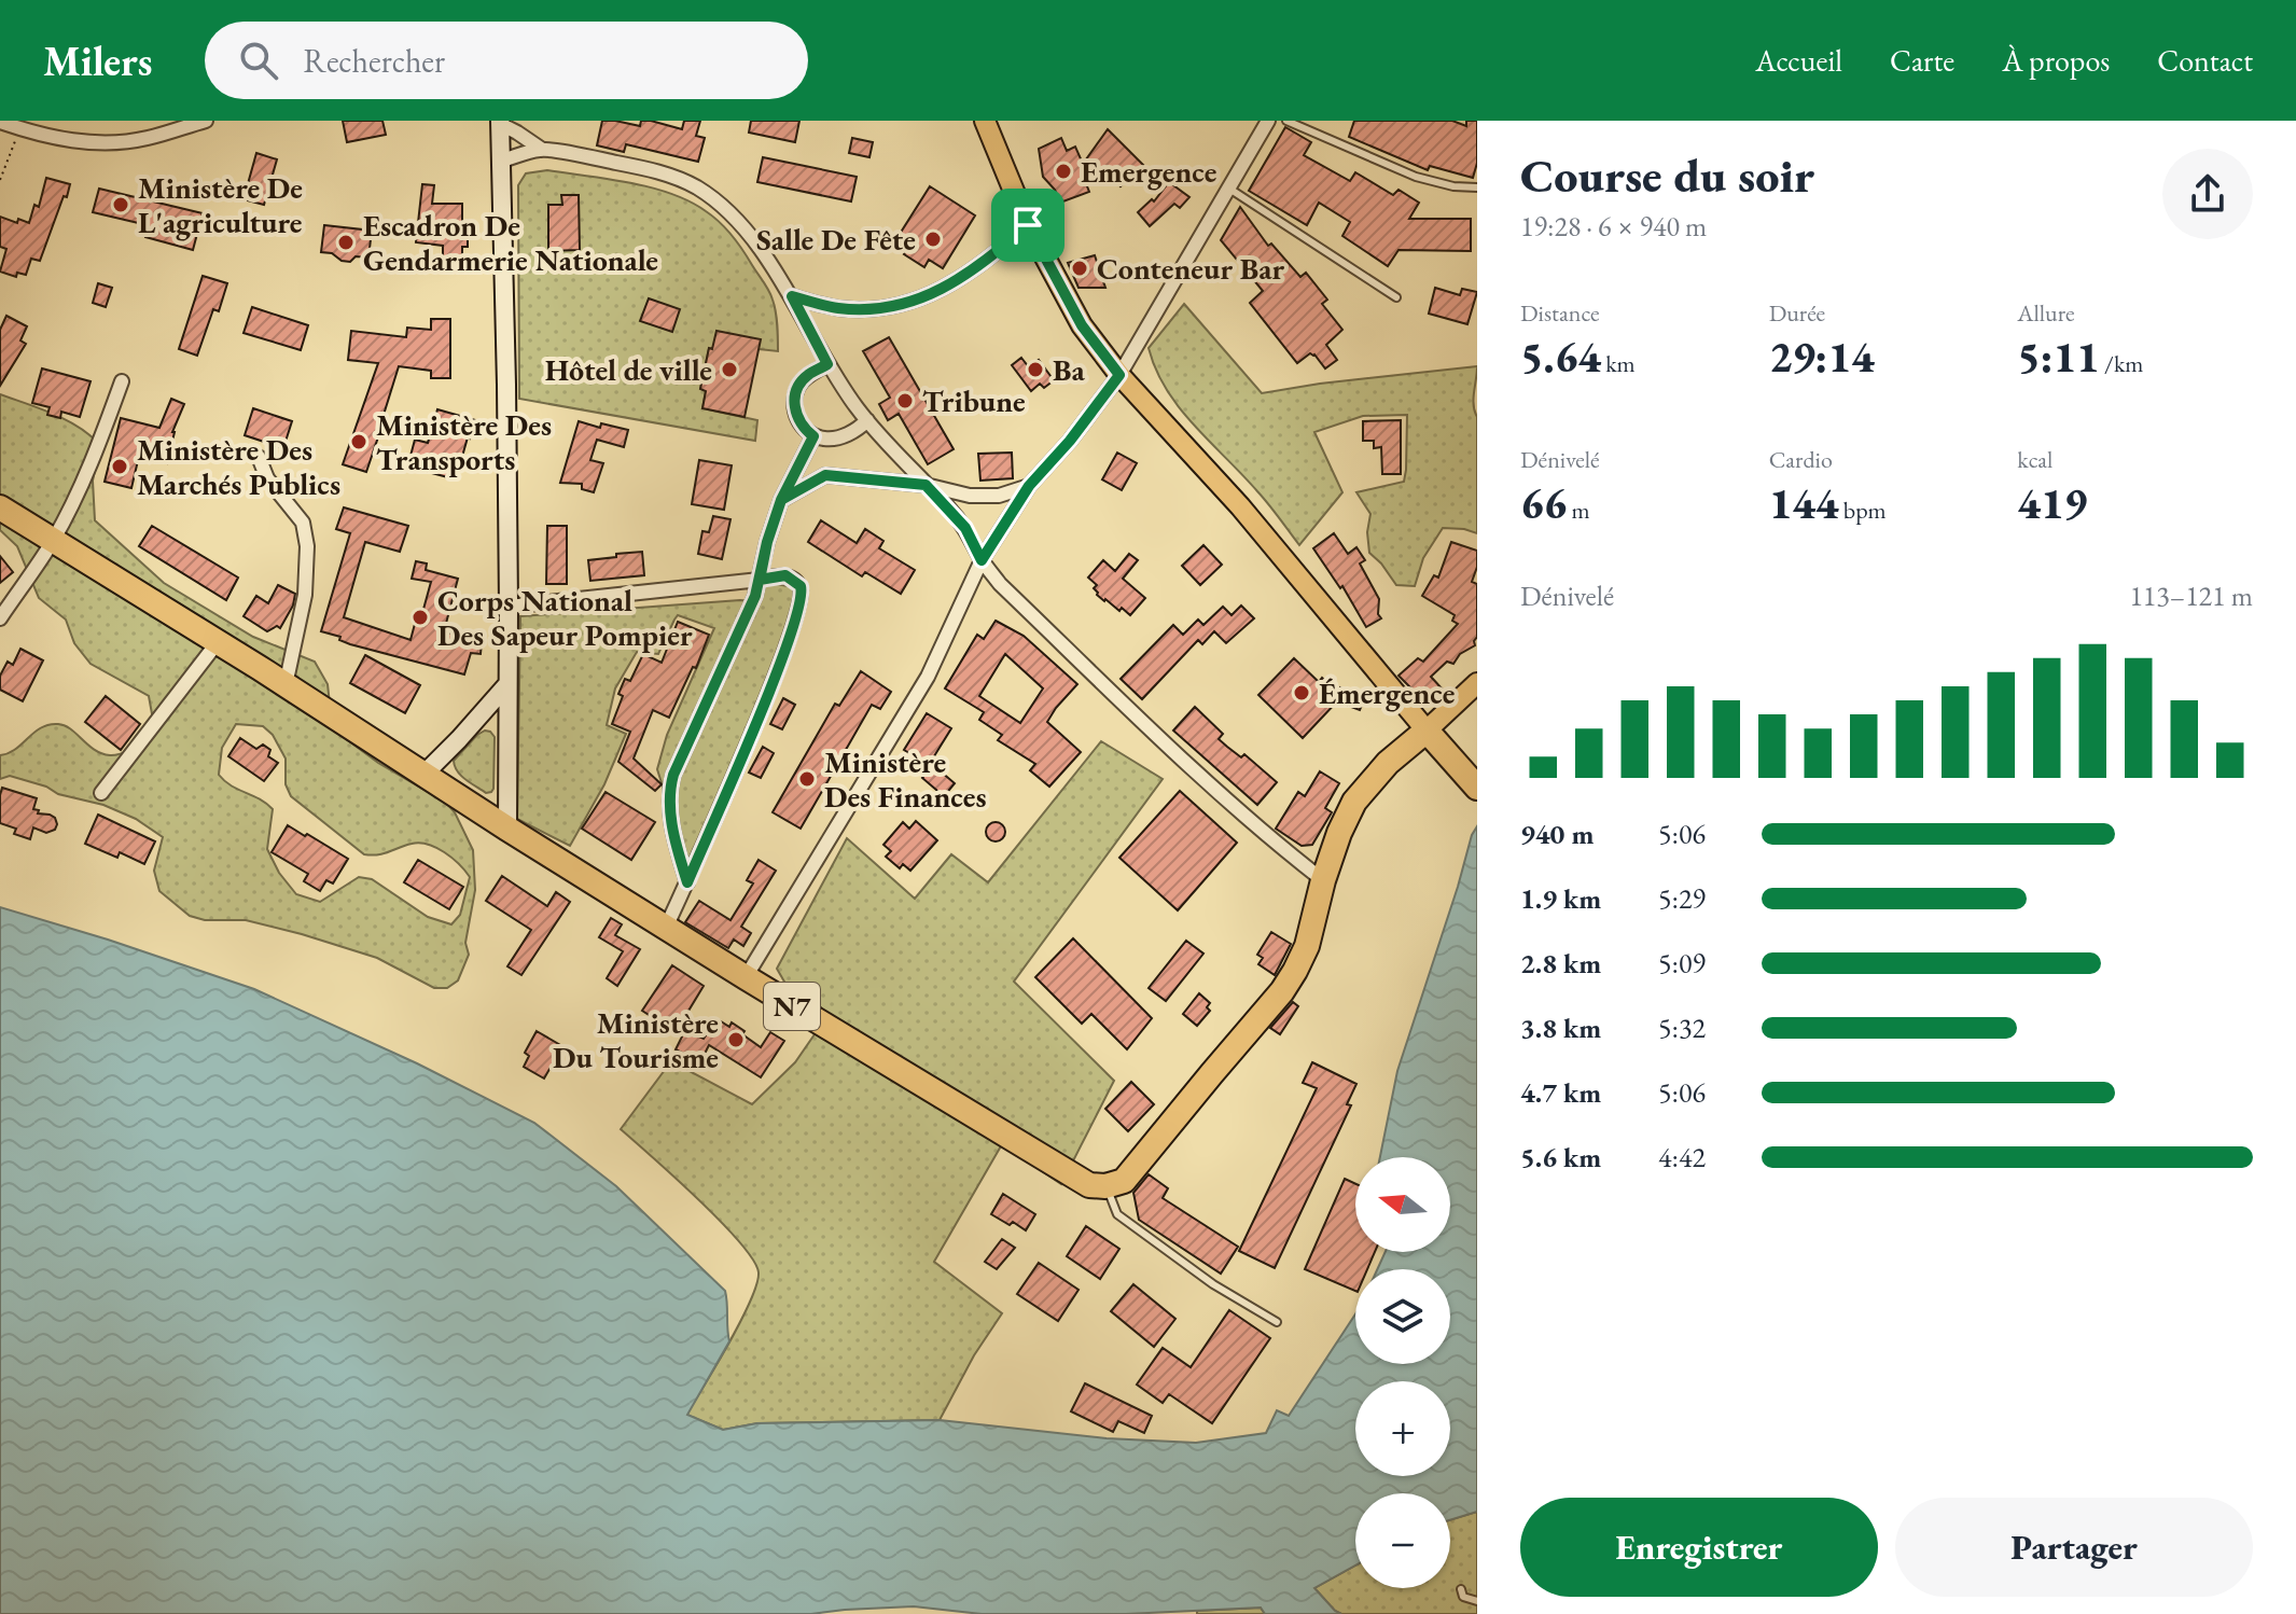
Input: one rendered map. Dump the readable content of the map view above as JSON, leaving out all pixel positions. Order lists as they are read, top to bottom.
{
  "streets": {
    "highway": ["N7"]
  },
  "places": [
    "Emergence",
    "Ministère De L'agriculture",
    "Salle De Fête",
    "Escadron De Gendarmerie Nationale",
    "Conteneur Bar",
    "Hôtel de ville",
    "Ba",
    "Tribune",
    "Ministère Des Transports",
    "Ministère Des Marchés Publics",
    "Corps National Des Sapeur Pompier",
    "Émergence",
    "Ministère Des Finances",
    "Ministère Du Tourisme"
  ],
  "north": "left",
  "page": {
    "header": "Milers",
    "search": "Rechercher",
    "nav": [
      "Accueil",
      "Carte",
      "À propos",
      "Contact"
    ],
    "heading": ["Course du soir", "19:28 · 6 × 940 m"],
    "stats": [
      ["Distance", "5.64 km"],
      ["Durée", "29:14"],
      ["Allure", "5:11 /km"],
      ["Dénivelé", "66 m"],
      ["Cardio", "144 bpm"],
      ["kcal", "419"]
    ],
    "chart": ["Dénivelé", "113–121 m"],
    "list": [
      {
        "name": "940 m",
        "note": "5:06"
      },
      {
        "name": "1.9 km",
        "note": "5:29"
      },
      {
        "name": "2.8 km",
        "note": "5:09"
      },
      {
        "name": "3.8 km",
        "note": "5:32"
      },
      {
        "name": "4.7 km",
        "note": "5:06"
      },
      {
        "name": "5.6 km",
        "note": "4:42"
      }
    ],
    "map_buttons": ["+", "−"],
    "buttons": ["Enregistrer", "Partager"]
  }
}
